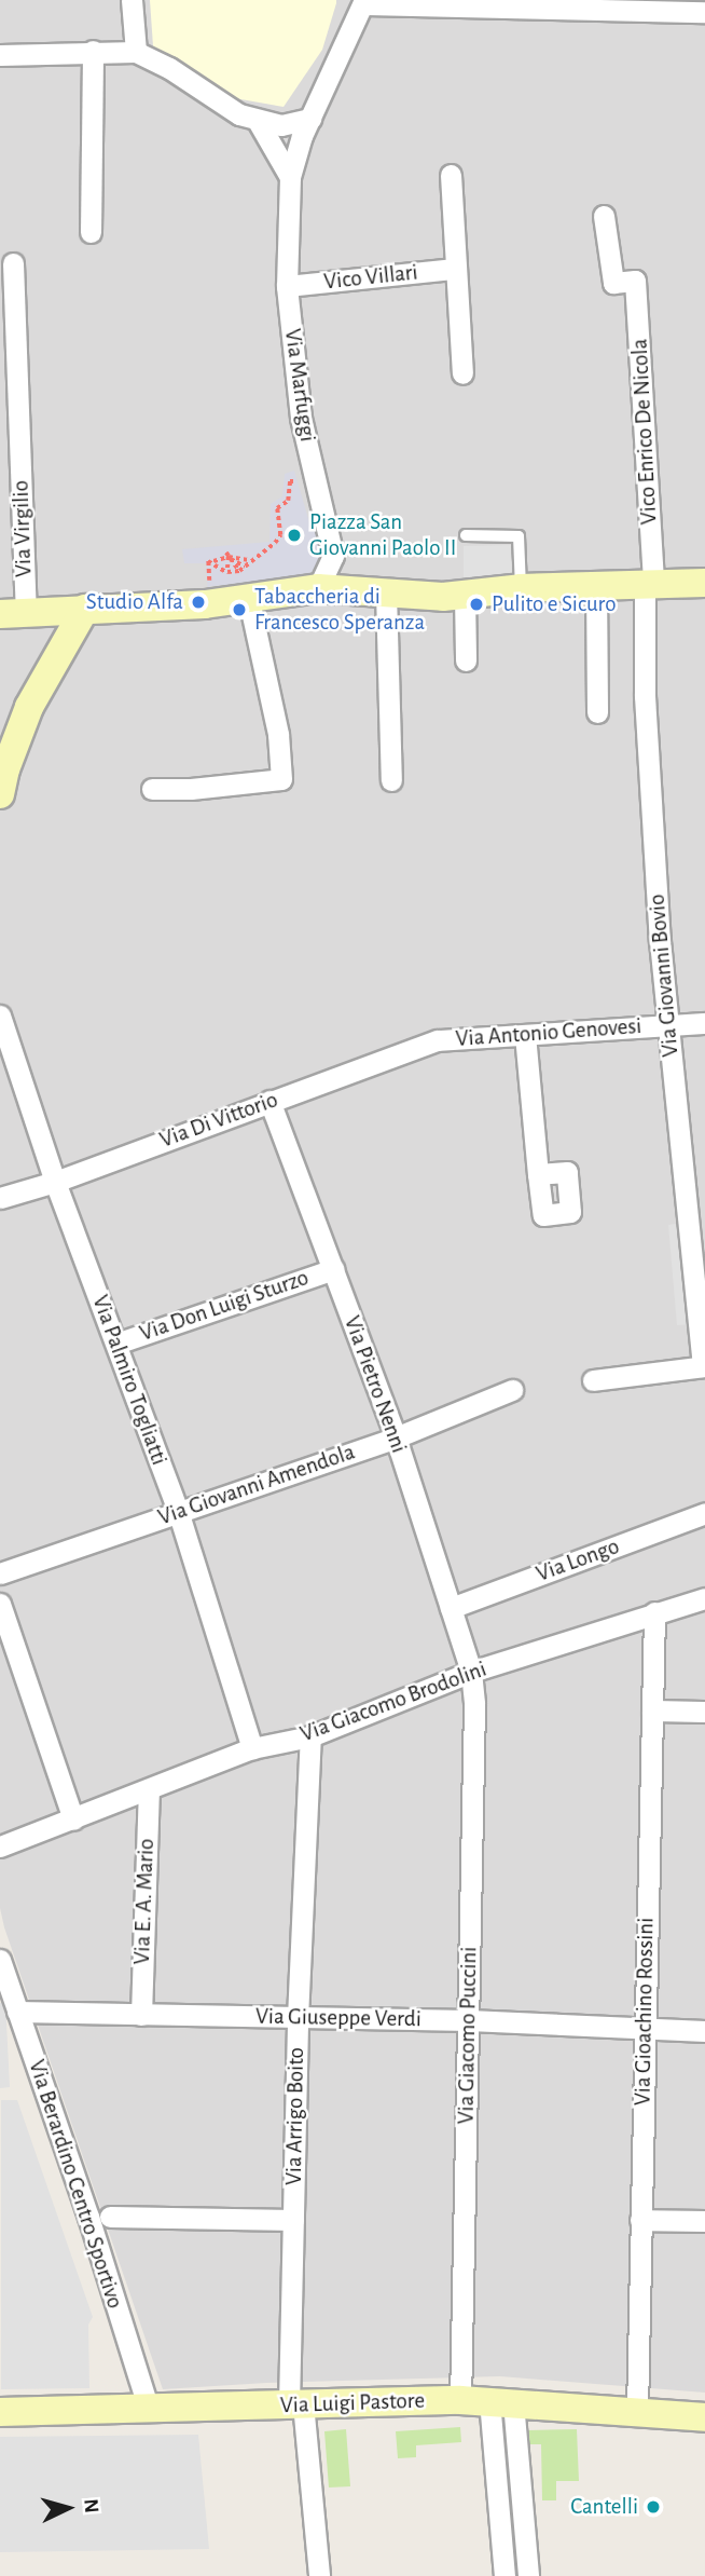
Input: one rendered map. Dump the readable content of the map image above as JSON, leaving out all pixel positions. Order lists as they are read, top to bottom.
{
  "streets": {
    "street": [
      "Vico Villari",
      "Via Marfuggi",
      "Vico Enrico De Nicola",
      "Via Virgilio",
      "Via Giovanni Bovio",
      "Via Antonio Genovesi",
      "Via Di Vittorio",
      "Via Don Luigi Sturzo",
      "Via Palmiro Togliatti",
      "Via Pietro Nenni",
      "Via Giovanni Amendola",
      "Via Longo",
      "Via Giacomo Brodolini",
      "Via E. A. Mario",
      "Via Gioachino Rossini",
      "Via Giuseppe Verdi",
      "Via Giacomo Puccini",
      "Via Arrigo Boito",
      "Via Berardino Centro Sportivo",
      "Via Luigi Pastore"
    ]
  },
  "crossings": [
    ["Vico Villari", "Via Marfuggi"],
    ["Vico Enrico De Nicola", "Via Giovanni Bovio"],
    ["Via Giovanni Bovio", "Via Antonio Genovesi"],
    ["Via Antonio Genovesi", "Via Di Vittorio"],
    ["Via Di Vittorio", "Via Palmiro Togliatti"],
    ["Via Di Vittorio", "Via Pietro Nenni"],
    ["Via Don Luigi Sturzo", "Via Palmiro Togliatti"],
    ["Via Don Luigi Sturzo", "Via Pietro Nenni"],
    ["Via Palmiro Togliatti", "Via Giovanni Amendola"],
    ["Via Palmiro Togliatti", "Via Giacomo Brodolini"],
    ["Via Pietro Nenni", "Via Giovanni Amendola"],
    ["Via Pietro Nenni", "Via Longo"],
    ["Via Pietro Nenni", "Via Giacomo Brodolini"],
    ["Via Pietro Nenni", "Via Giacomo Puccini"],
    ["Via Giacomo Brodolini", "Via E. A. Mario"],
    ["Via Giacomo Brodolini", "Via Gioachino Rossini"],
    ["Via Giacomo Brodolini", "Via Giacomo Puccini"],
    ["Via Giacomo Brodolini", "Via Arrigo Boito"],
    ["Via E. A. Mario", "Via Giuseppe Verdi"],
    ["Via Gioachino Rossini", "Via Giuseppe Verdi"],
    ["Via Gioachino Rossini", "Via Luigi Pastore"],
    ["Via Giuseppe Verdi", "Via Giacomo Puccini"],
    ["Via Giuseppe Verdi", "Via Arrigo Boito"],
    ["Via Giuseppe Verdi", "Via Berardino Centro Sportivo"],
    ["Via Giacomo Puccini", "Via Luigi Pastore"],
    ["Via Arrigo Boito", "Via Luigi Pastore"],
    ["Via Berardino Centro Sportivo", "Via Luigi Pastore"]
  ],
  "places": [
    "Piazza San Giovanni Paolo II",
    "Studio Alfa",
    "Pulito e Sicuro",
    "Tabaccheria di Francesco Speranza",
    "Cantelli"
  ],
  "north": "right"
}
